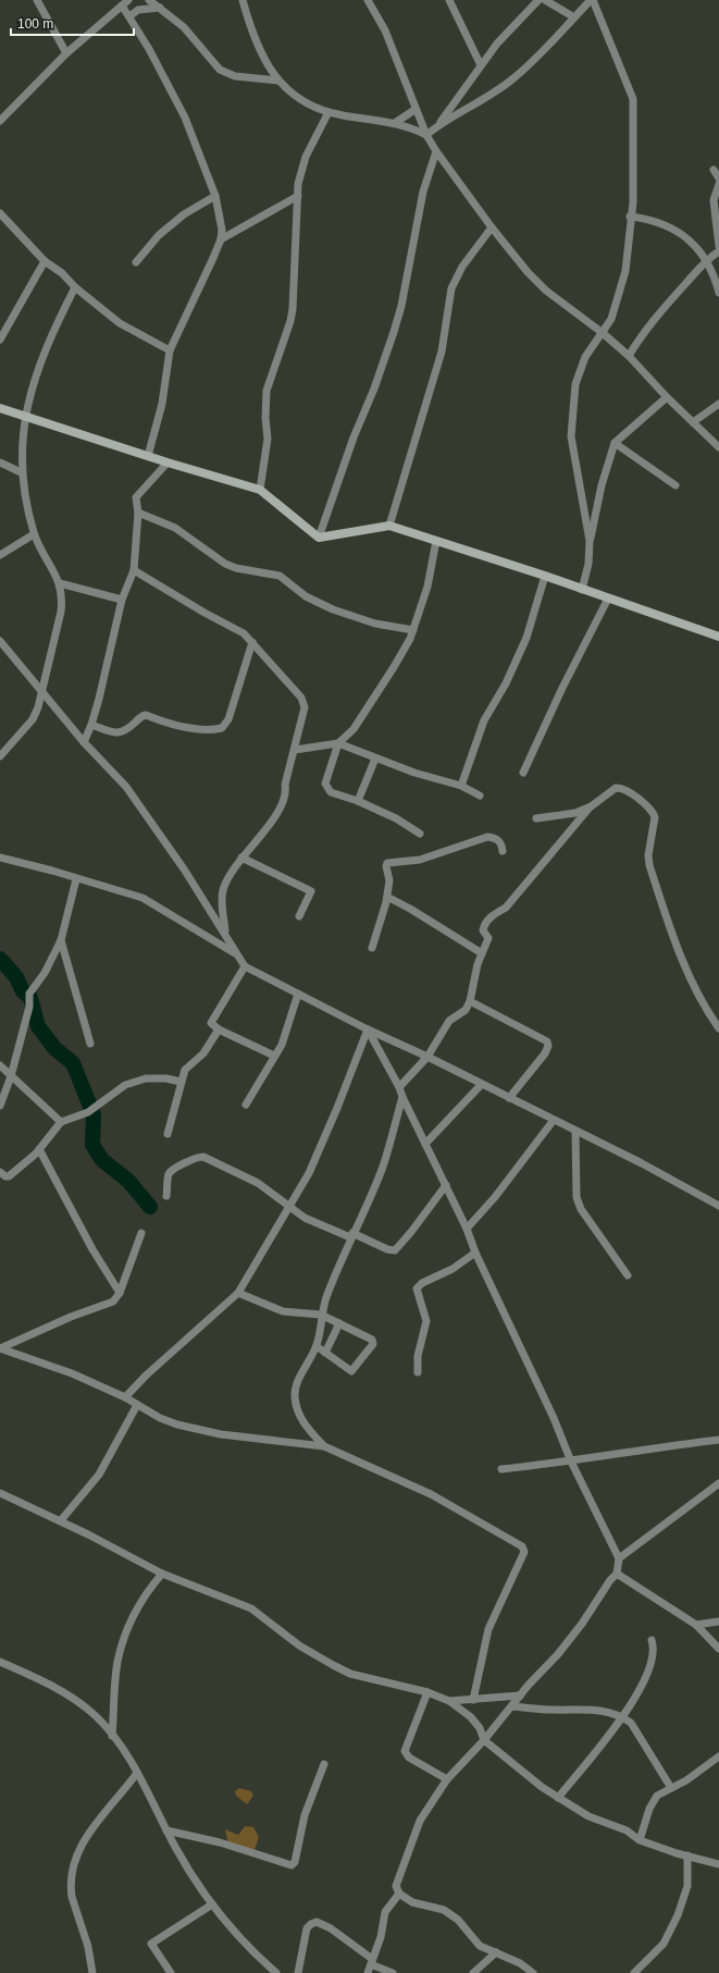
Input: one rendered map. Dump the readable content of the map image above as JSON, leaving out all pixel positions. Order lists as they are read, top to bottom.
{
  "scale_bar": "100 m"
}
